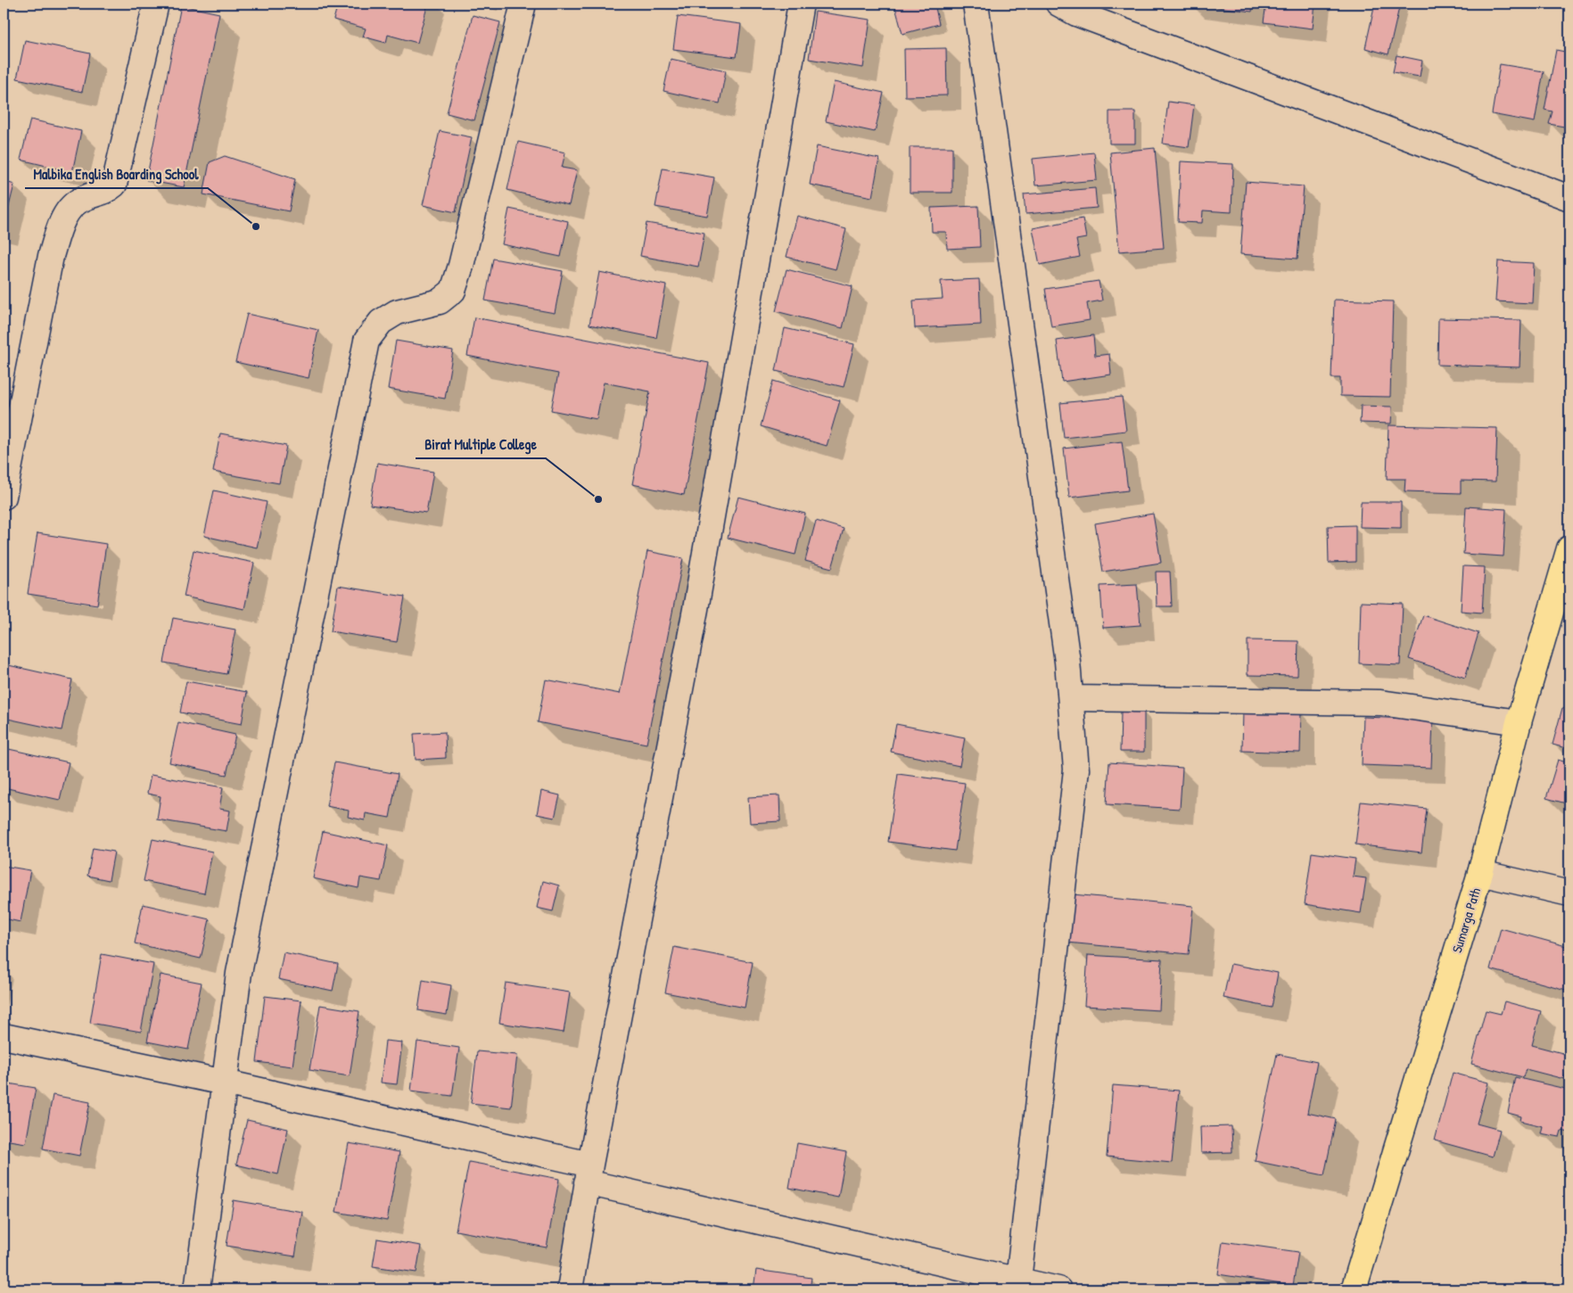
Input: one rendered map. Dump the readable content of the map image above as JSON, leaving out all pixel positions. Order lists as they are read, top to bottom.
{
  "streets": {
    "main road": ["Sumarga Path"]
  },
  "places": ["Malbika English Boarding School", "Birat Multiple College"]
}
